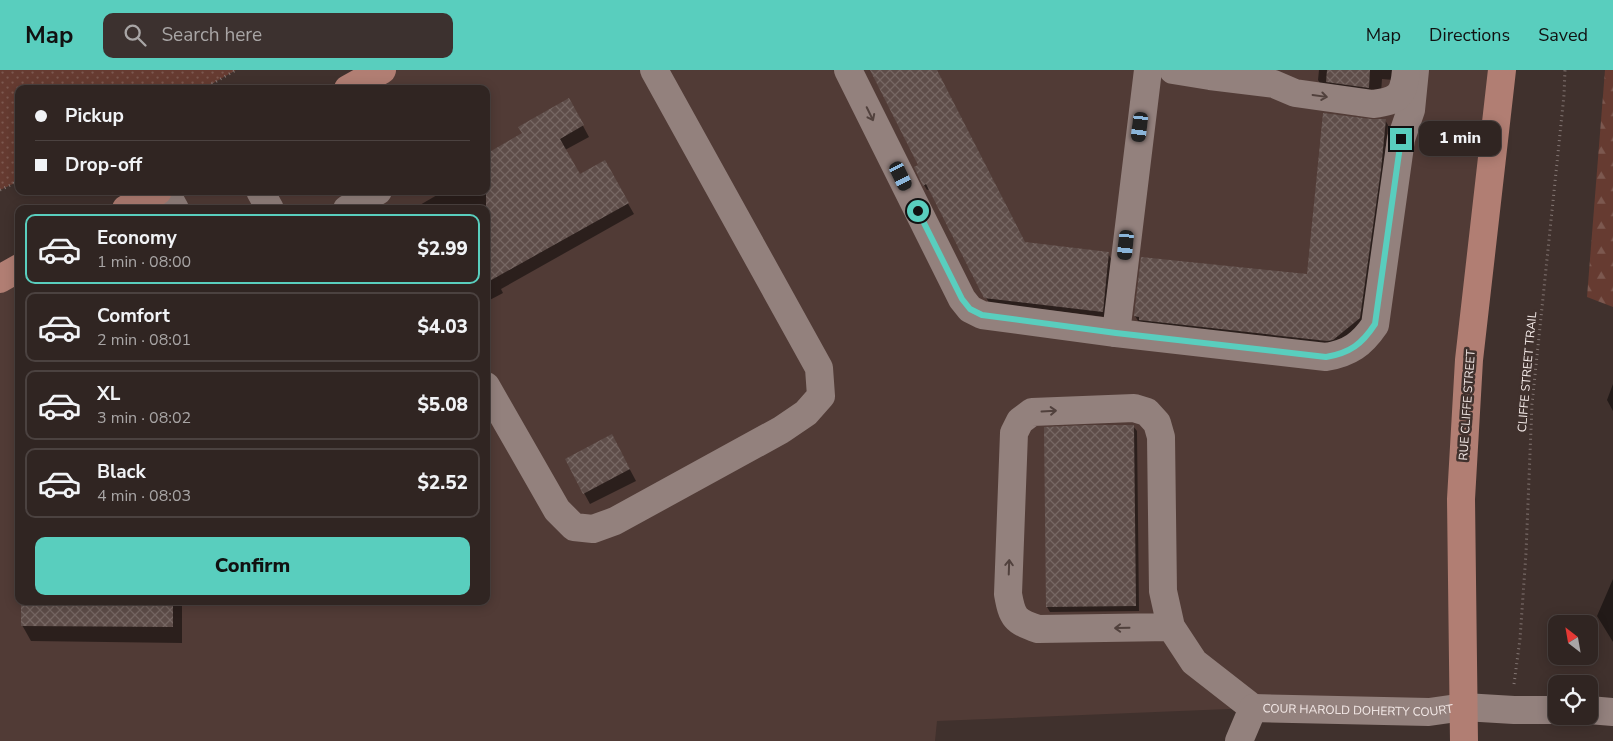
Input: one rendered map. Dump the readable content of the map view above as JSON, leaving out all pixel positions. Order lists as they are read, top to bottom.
{
  "streets": {
    "main road": ["RUE CLIFFE STREET"],
    "street": ["COUR HAROLD DOHERTY COURT"],
    "path": ["CLIFFE STREET TRAIL"]
  },
  "crossings": [
    ["RUE CLIFFE STREET", "COUR HAROLD DOHERTY COURT"]
  ],
  "north": "top left",
  "page": {
    "header": "Map",
    "search": "Search here",
    "nav": ["Map", "Directions", "Saved"],
    "banner": ["Pickup", "Drop-off"],
    "bubble": "1 min",
    "list": [
      {
        "name": "Economy",
        "note": "1 min · 08:00",
        "value": "$2.99"
      },
      {
        "name": "Comfort",
        "note": "2 min · 08:01",
        "value": "$4.03"
      },
      {
        "name": "XL",
        "note": "3 min · 08:02",
        "value": "$5.08"
      },
      {
        "name": "Black",
        "note": "4 min · 08:03",
        "value": "$2.52"
      }
    ],
    "buttons": "Confirm"
  }
}
